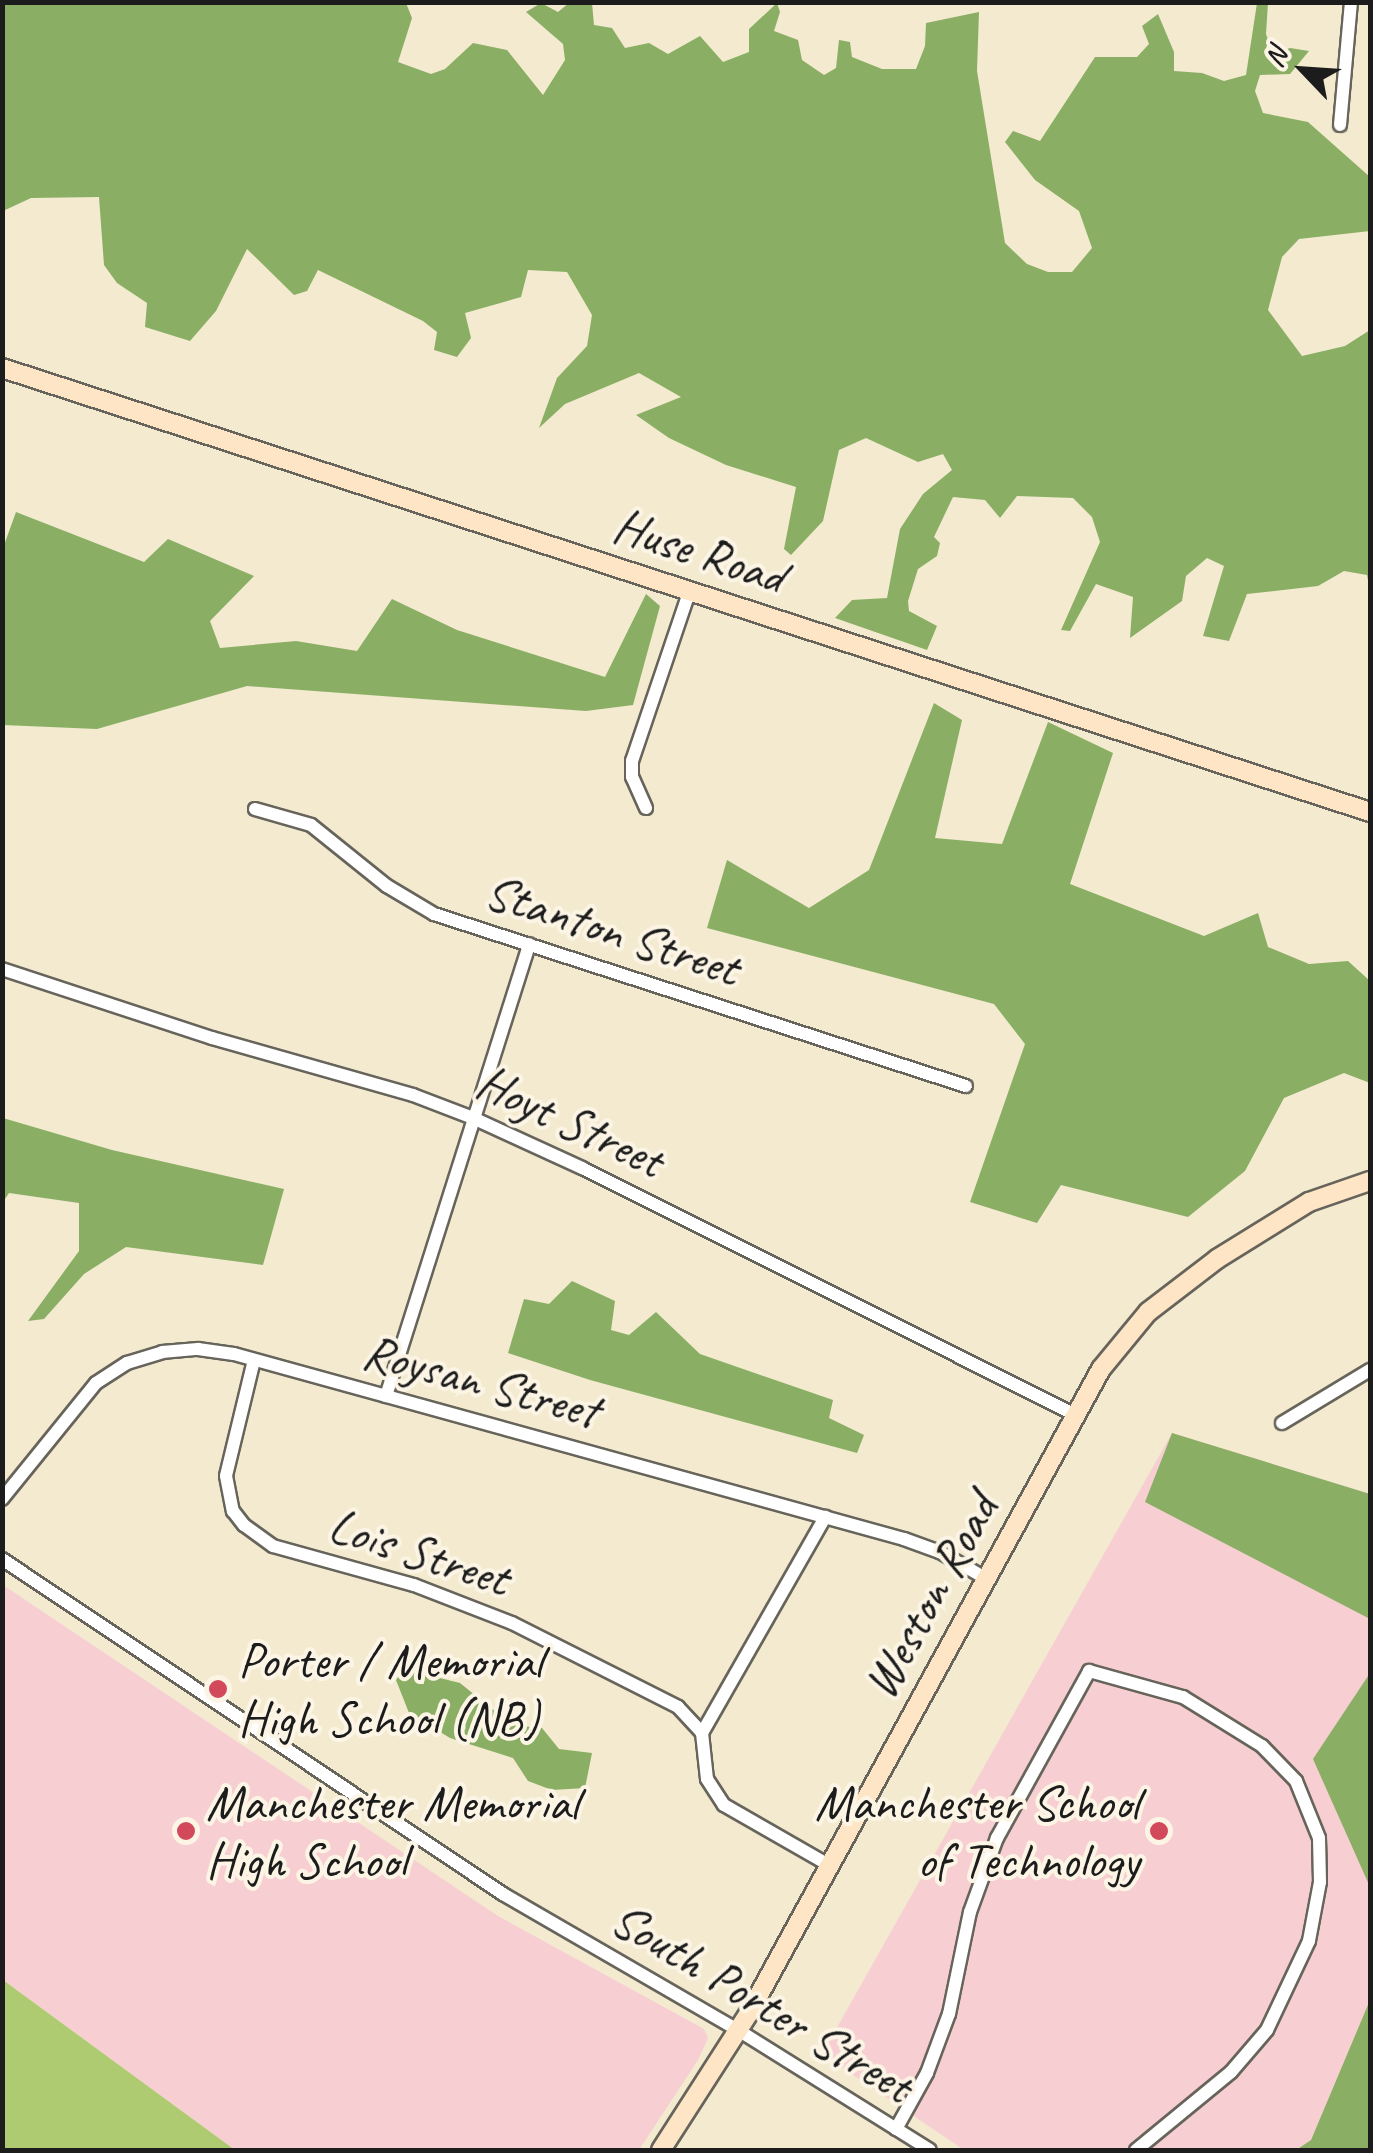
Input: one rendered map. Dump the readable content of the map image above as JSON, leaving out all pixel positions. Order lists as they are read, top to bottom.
{
  "streets": {
    "street": [
      "Huse Road",
      "Stanton Street",
      "Hoyt Street",
      "Roysan Street",
      "Lois Street",
      "Weston Road",
      "South Porter Street"
    ]
  },
  "crossings": [
    ["Hoyt Street", "Weston Road"],
    ["Roysan Street", "Lois Street"],
    ["Roysan Street", "Weston Road"],
    ["Weston Road", "South Porter Street"]
  ],
  "places": ["Porter / Memorial High School (NB)", "Manchester Memorial High School", "Manchester School of Technology"],
  "north": "top left"
}
